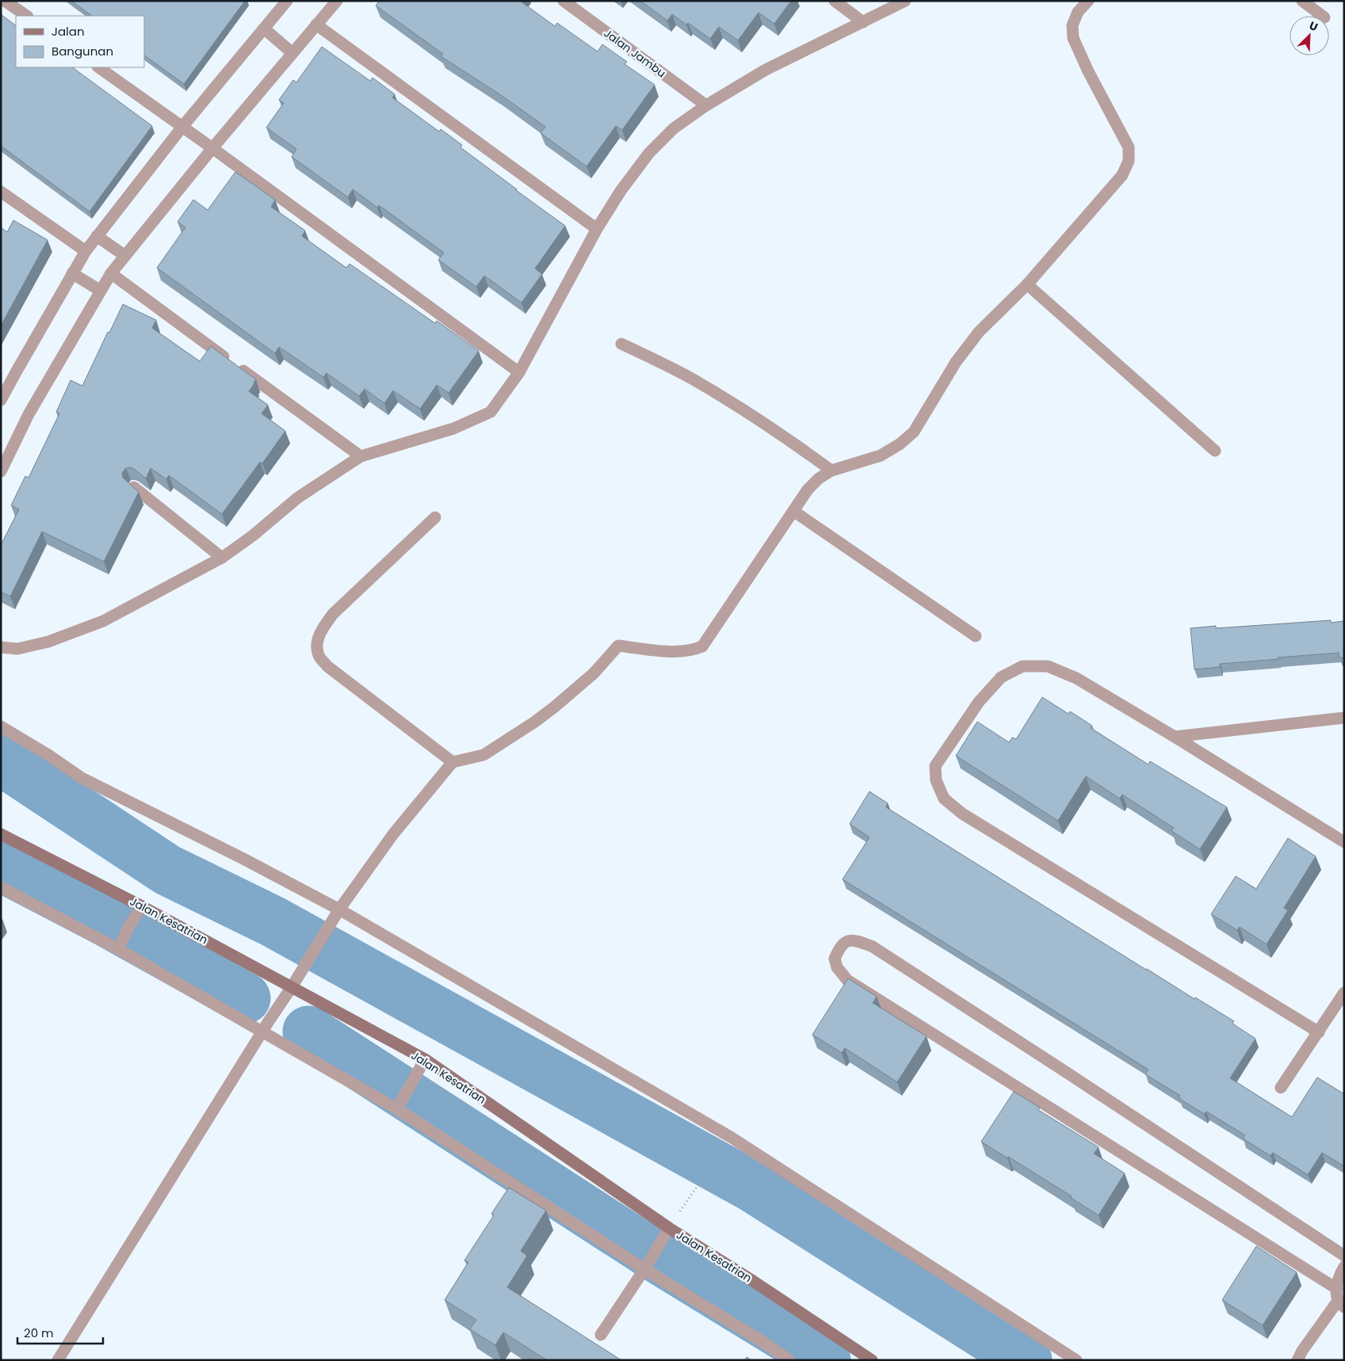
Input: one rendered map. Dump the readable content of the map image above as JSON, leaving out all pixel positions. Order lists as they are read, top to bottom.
{
  "streets": {
    "street": ["Jalan Jambu", "Jalan Kesatrian"]
  },
  "legend": ["Jalan", "Bangunan"],
  "scale_bar": "20 m",
  "north": "top right"
}
